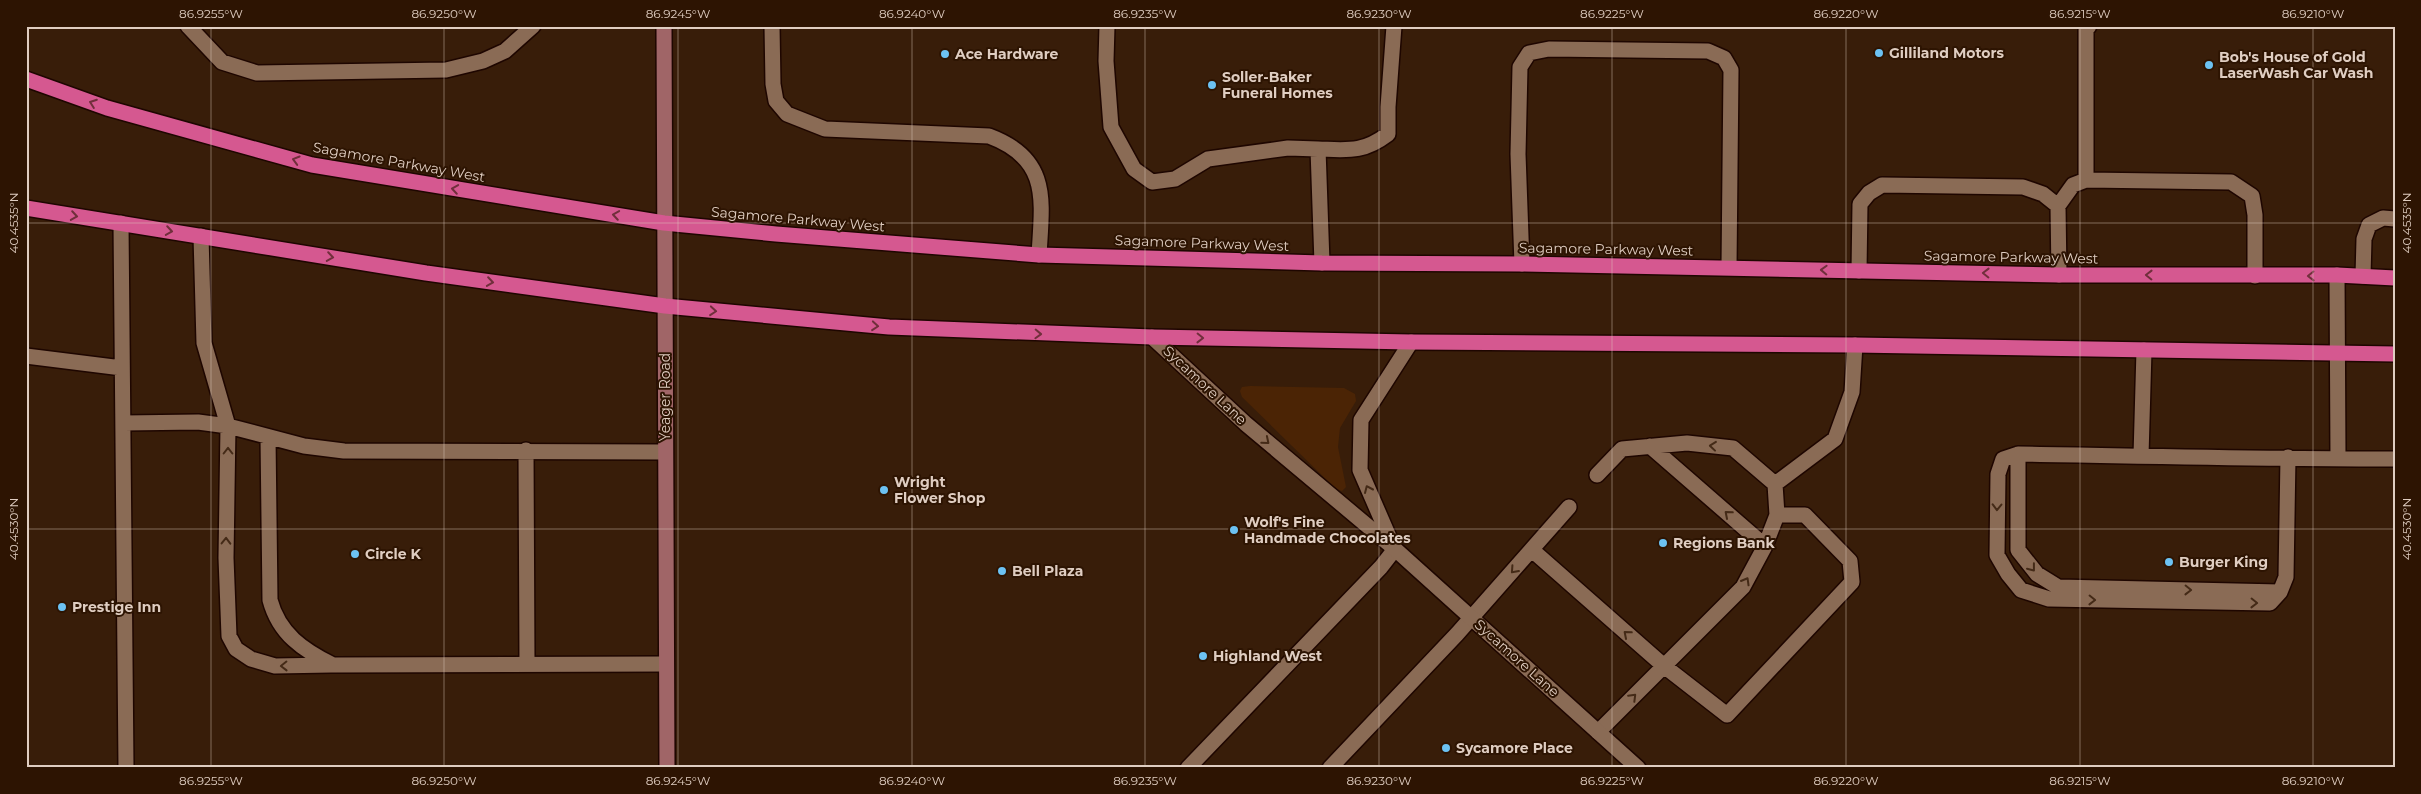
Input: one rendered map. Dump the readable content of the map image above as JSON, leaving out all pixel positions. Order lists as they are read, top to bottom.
{
  "streets": {
    "highway": ["Sagamore Parkway West"],
    "street": ["Sycamore Lane", "Yeager Road"]
  },
  "crossings": [
    ["Sagamore Parkway West", "Yeager Road"]
  ],
  "places": [
    "Gilliland Motors",
    "Ace Hardware",
    "Bob's House of Gold LaserWash Car Wash",
    "Soller-Baker Funeral Homes",
    "Wright Flower Shop",
    "Wolf's Fine Handmade Chocolates",
    "Regions Bank",
    "Circle K",
    "Burger King",
    "Bell Plaza",
    "Prestige Inn",
    "Highland West",
    "Sycamore Place"
  ],
  "coordinates": [
    "86.9255°W",
    "86.9250°W",
    "86.9245°W",
    "86.9240°W",
    "86.9235°W",
    "86.9230°W",
    "86.9225°W",
    "86.9220°W",
    "86.9215°W",
    "86.9210°W",
    "40.4535°N",
    "40.4530°N"
  ]
}
